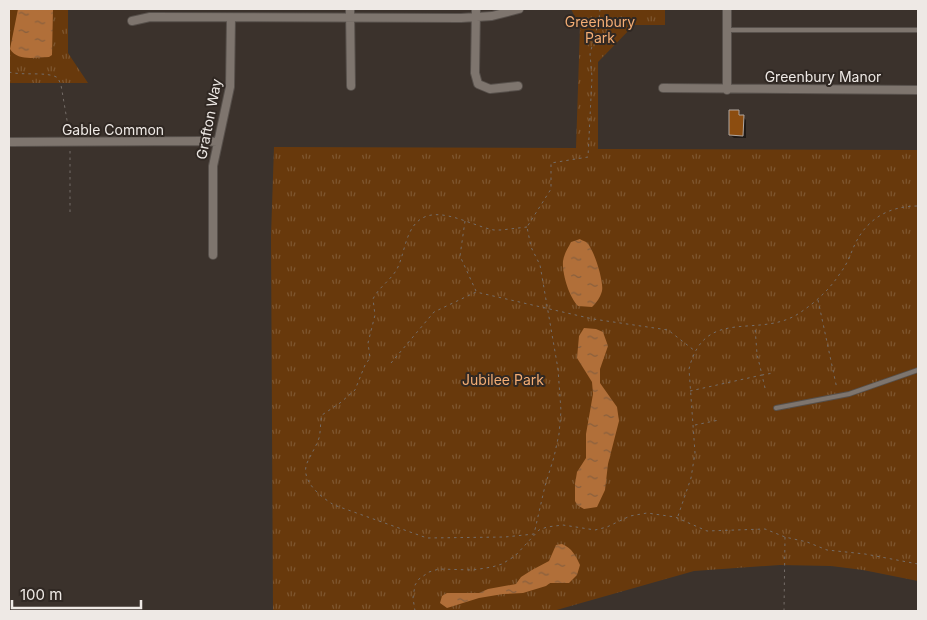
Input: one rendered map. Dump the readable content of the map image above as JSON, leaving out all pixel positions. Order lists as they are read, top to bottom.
{
  "streets": {
    "street": ["Greenbury Manor", "Grafton Way", "Gable Common"]
  },
  "crossings": [
    ["Grafton Way", "Gable Common"]
  ],
  "parks": ["Greenbury Park", "Jubilee Park"],
  "scale_bar": "100 m"
}
